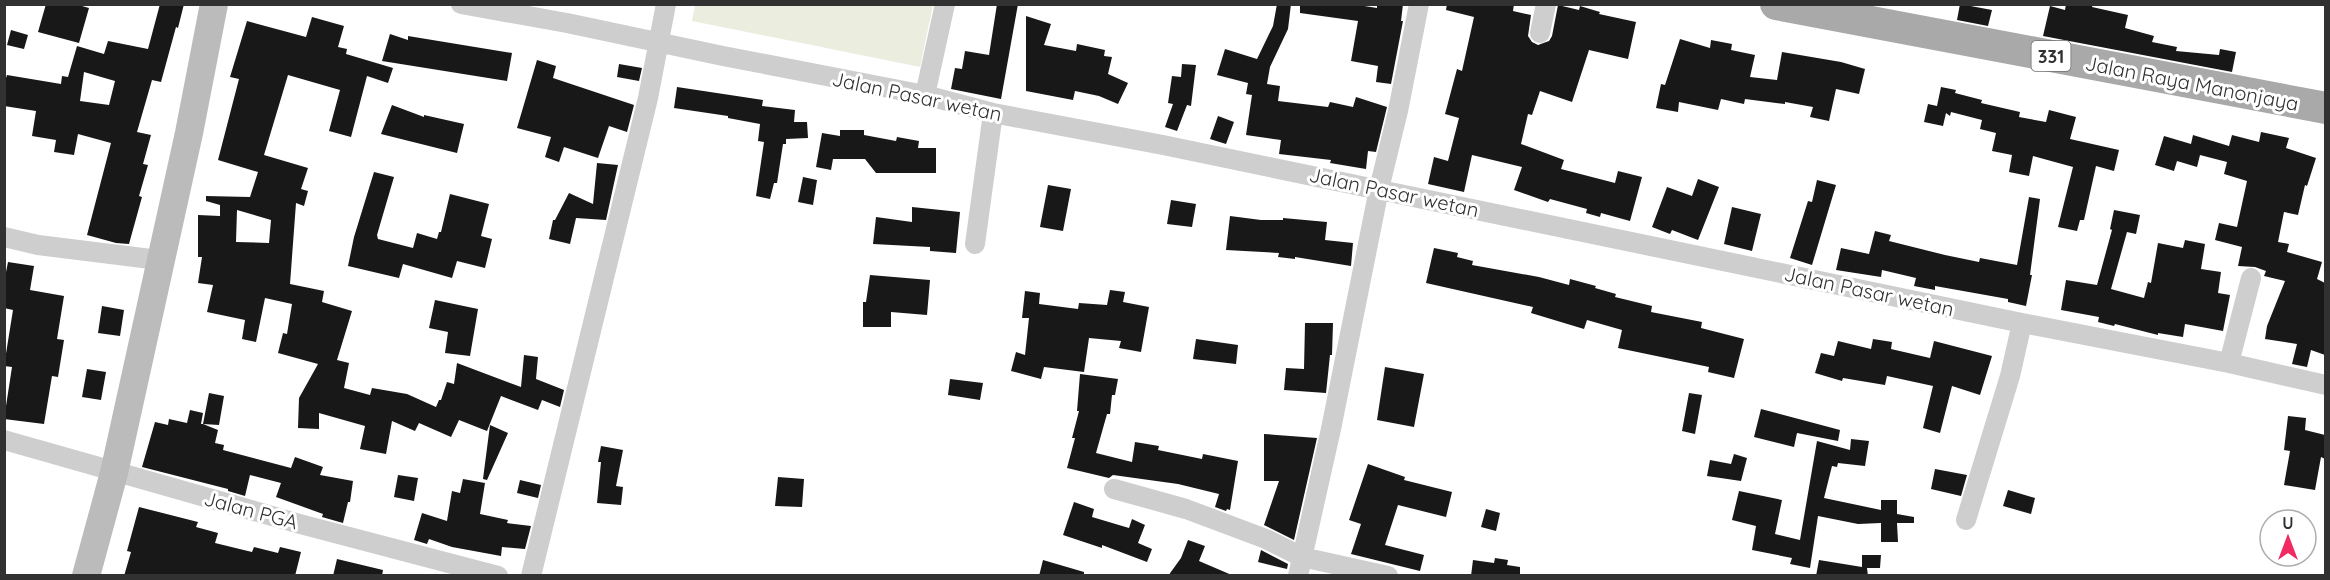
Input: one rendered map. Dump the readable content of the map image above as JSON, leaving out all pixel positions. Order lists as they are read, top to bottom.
{
  "streets": {
    "main road": ["331", "Jalan Raya Manonjaya"],
    "street": ["Jalan Pasar wetan", "Jalan PGA"]
  },
  "north": "top"
}
